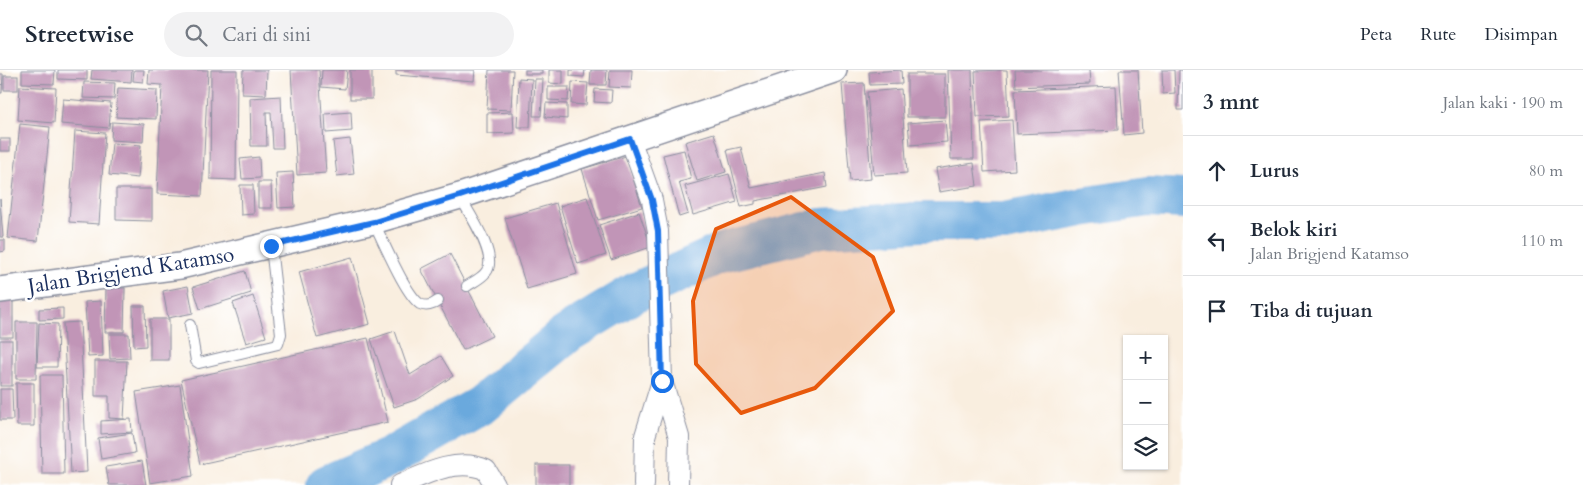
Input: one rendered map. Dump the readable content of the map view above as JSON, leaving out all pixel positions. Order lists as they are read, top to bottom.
{
  "streets": {
    "street": ["Jalan Brigjend Katamso"]
  },
  "page": {
    "header": "Streetwise",
    "search": "Cari di sini",
    "nav": ["Peta", "Rute", "Disimpan"],
    "heading": ["3 mnt", "Jalan kaki · 190 m"],
    "list": [
      ["Lurus", "80 m"],
      ["Belok kiri", "Jalan Brigjend Katamso", "110 m"],
      "Tiba di tujuan"
    ],
    "map_buttons": ["+", "−"]
  }
}
